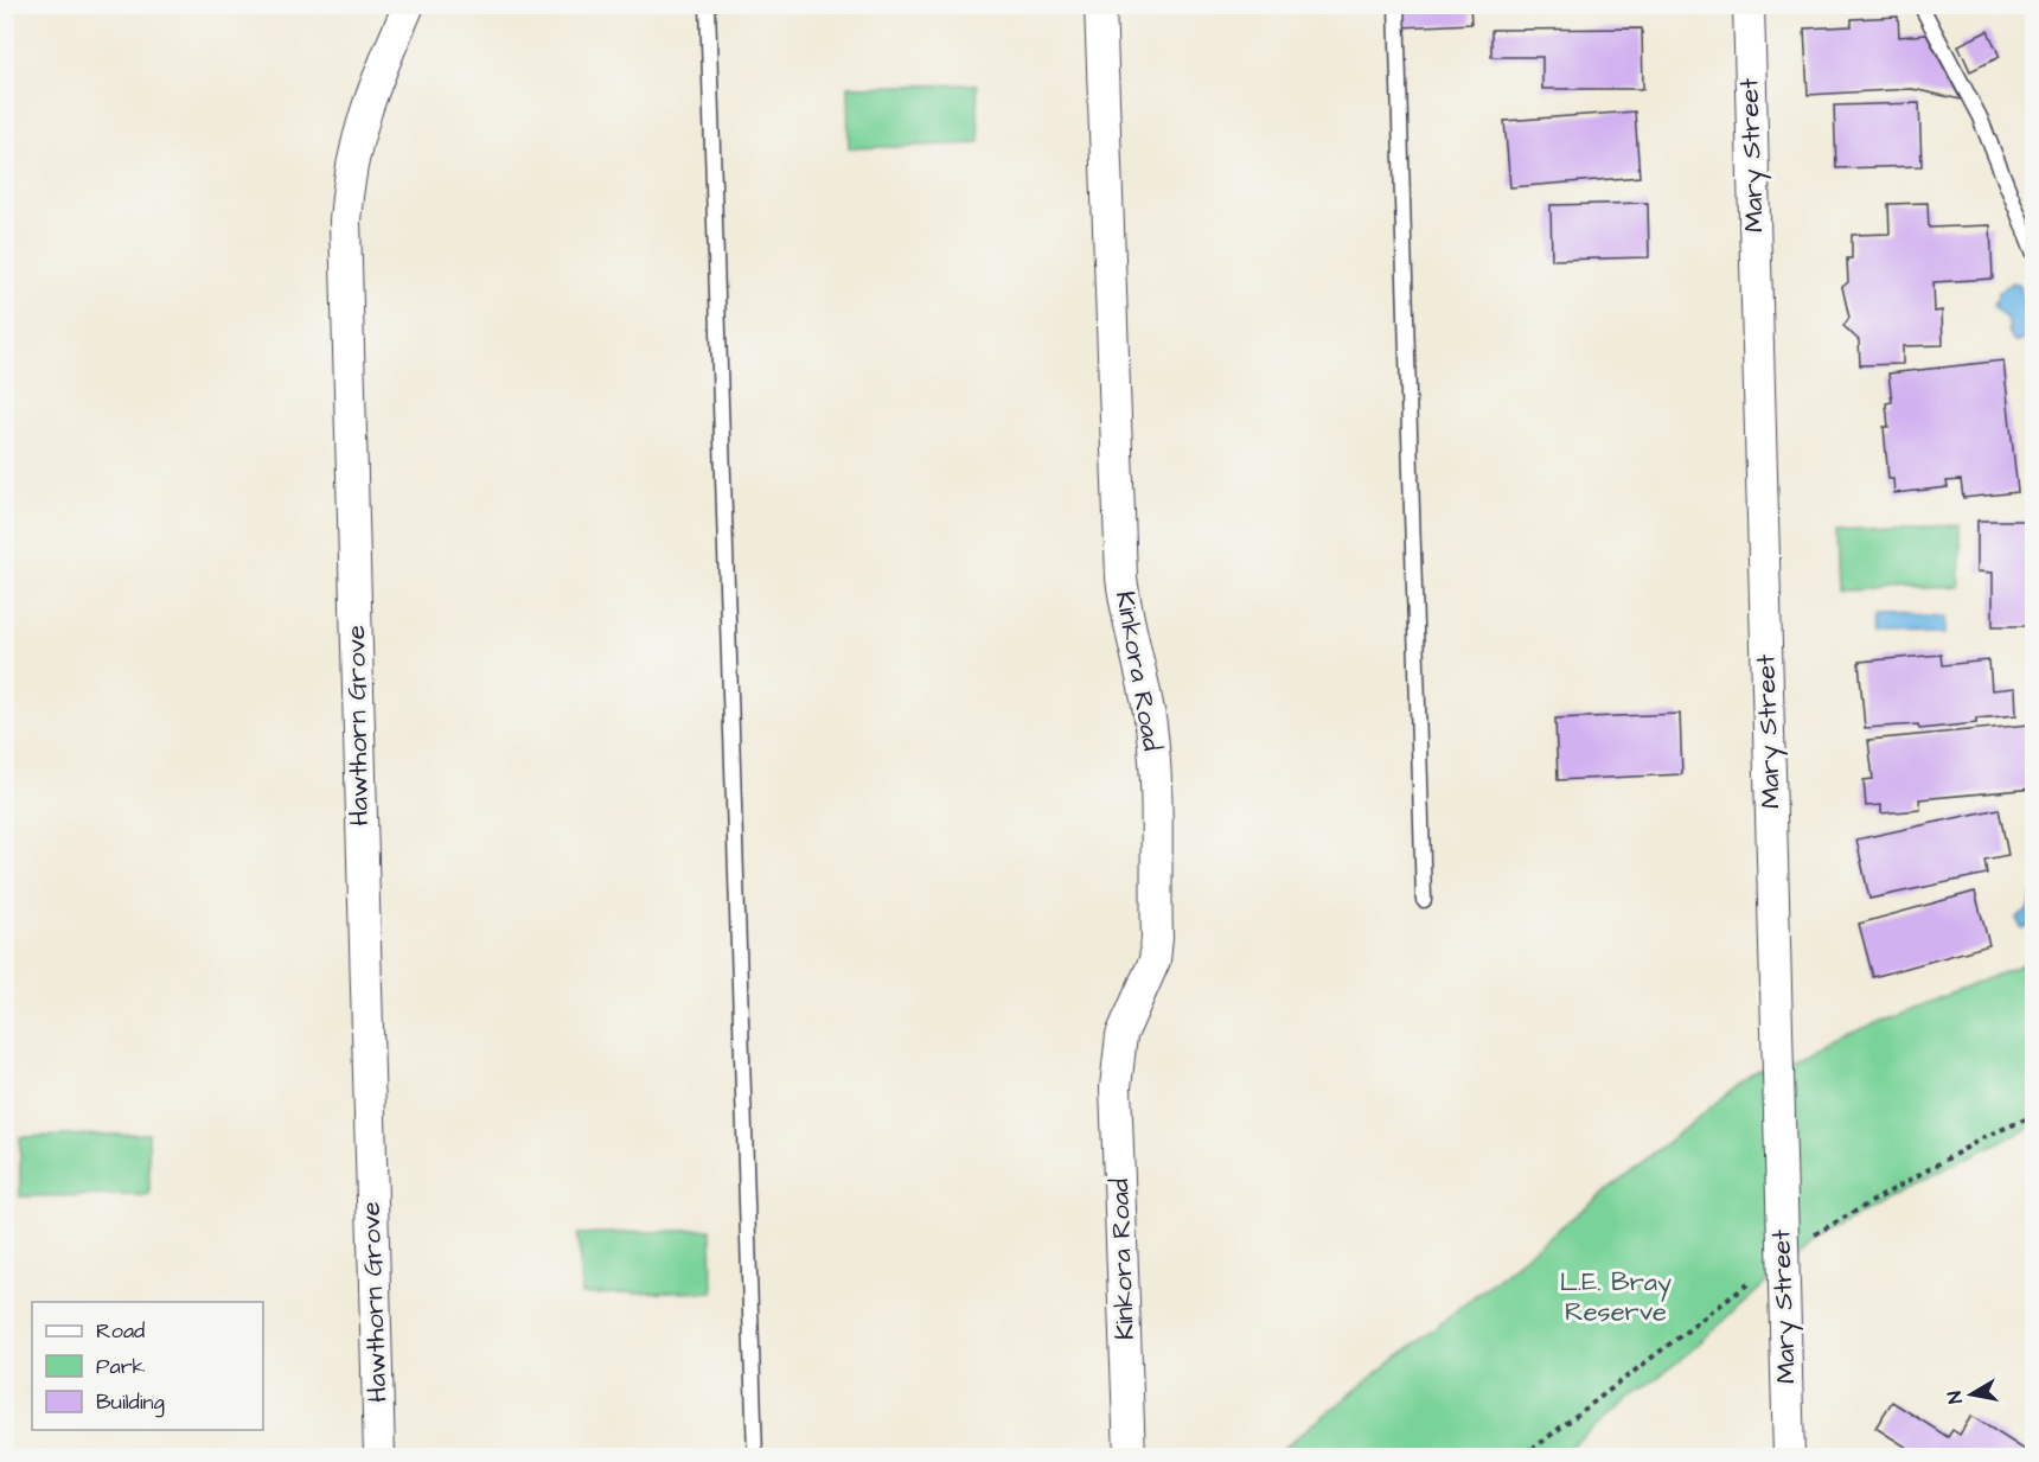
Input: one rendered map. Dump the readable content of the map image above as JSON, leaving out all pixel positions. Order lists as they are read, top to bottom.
{
  "streets": {
    "street": ["Mary Street", "Kinkora Road", "Hawthorn Grove"]
  },
  "parks": ["L.E. Bray Reserve"],
  "legend": ["Road", "Park", "Building"],
  "north": "left"
}
